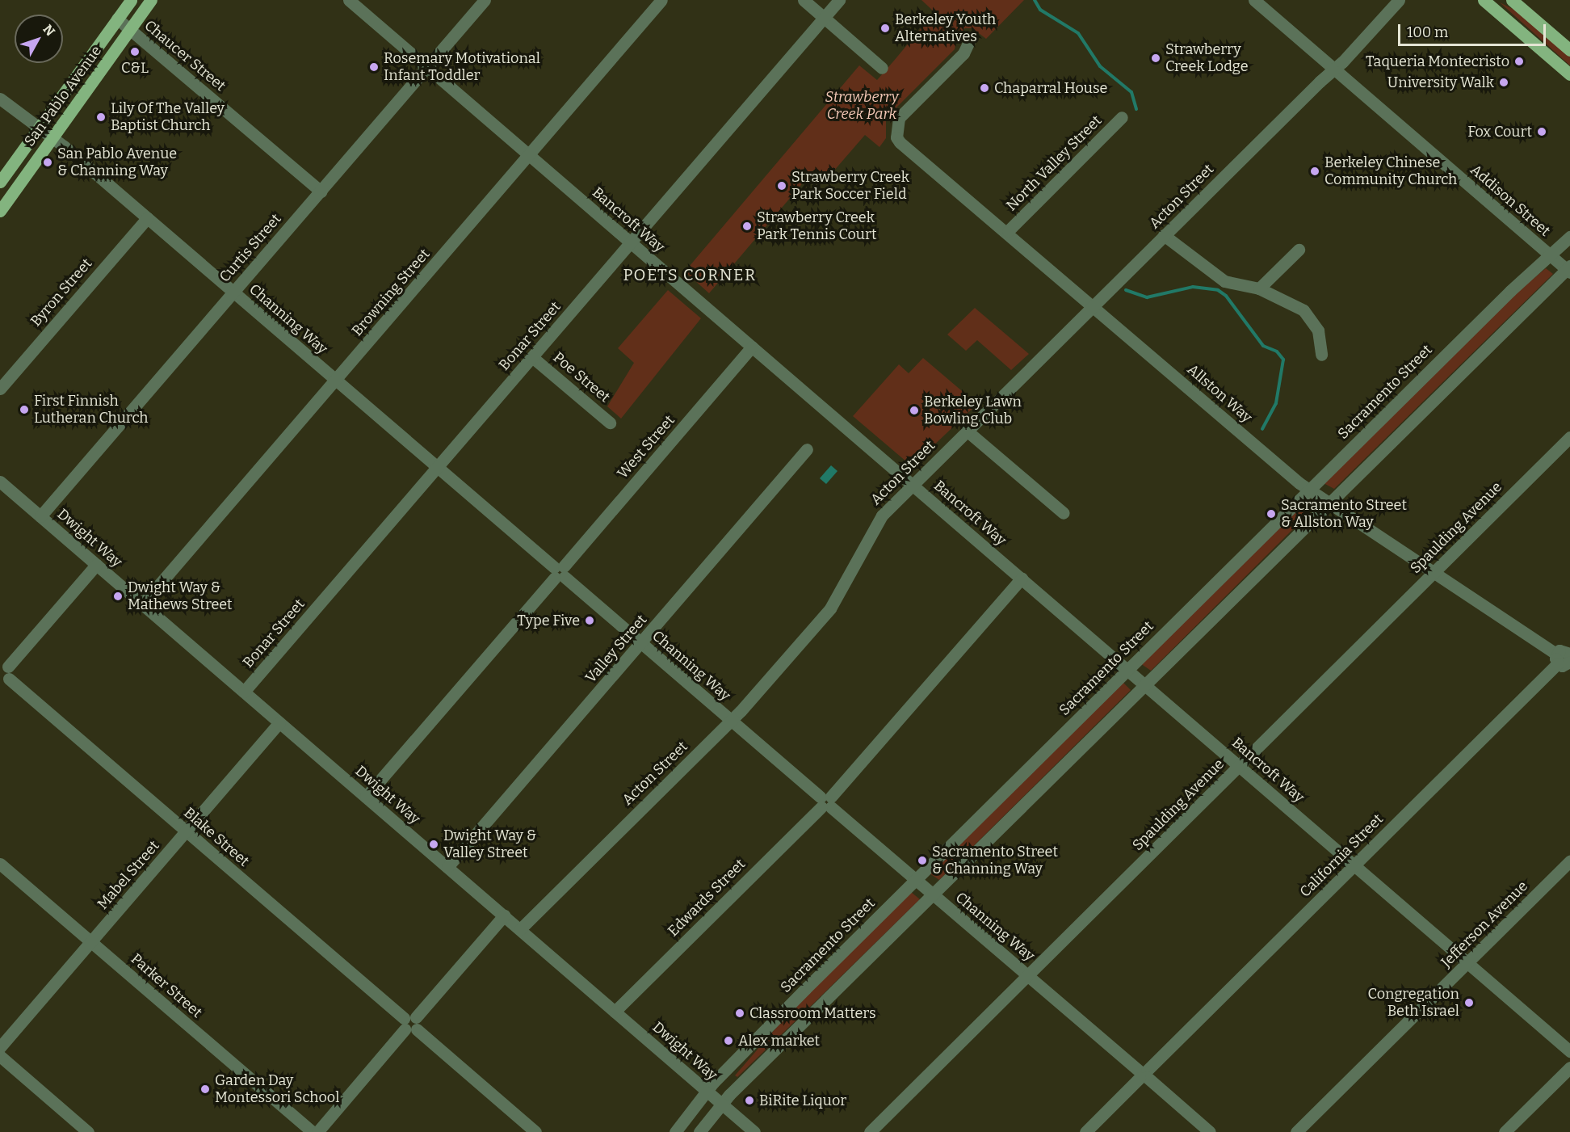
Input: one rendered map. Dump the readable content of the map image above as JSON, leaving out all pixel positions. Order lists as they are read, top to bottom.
{
  "streets": {
    "main road": ["San Pablo Avenue"],
    "street": [
      "Chaucer Street",
      "North Valley Street",
      "Acton Street",
      "Addison Street",
      "Bancroft Way",
      "Curtis Street",
      "Byron Street",
      "Browning Street",
      "Channing Way",
      "Bonar Street",
      "Poe Street",
      "Sacramento Street",
      "Allston Way",
      "West Street",
      "Spaulding Avenue",
      "Dwight Way",
      "Valley Street",
      "Blake Street",
      "California Street",
      "Mabel Street",
      "Edwards Street",
      "Jefferson Avenue",
      "Parker Street"
    ]
  },
  "crossings": [
    ["Chaucer Street", "San Pablo Avenue"],
    ["Chaucer Street", "Curtis Street"],
    ["San Pablo Avenue", "Channing Way"],
    ["North Valley Street", "Allston Way"],
    ["Acton Street", "Addison Street"],
    ["Acton Street", "Bancroft Way"],
    ["Acton Street", "Channing Way"],
    ["Acton Street", "Allston Way"],
    ["Acton Street", "Dwight Way"],
    ["Addison Street", "Sacramento Street"],
    ["Bancroft Way", "Curtis Street"],
    ["Bancroft Way", "Browning Street"],
    ["Bancroft Way", "Bonar Street"],
    ["Bancroft Way", "Sacramento Street"],
    ["Bancroft Way", "West Street"],
    ["Bancroft Way", "Spaulding Avenue"],
    ["Bancroft Way", "California Street"],
    ["Bancroft Way", "Edwards Street"],
    ["Bancroft Way", "Jefferson Avenue"],
    ["Curtis Street", "Channing Way"],
    ["Curtis Street", "Dwight Way"],
    ["Byron Street", "Channing Way"],
    ["Browning Street", "Channing Way"],
    ["Browning Street", "Dwight Way"],
    ["Channing Way", "Bonar Street"],
    ["Channing Way", "Sacramento Street"],
    ["Channing Way", "West Street"],
    ["Channing Way", "Spaulding Avenue"],
    ["Channing Way", "Valley Street"],
    ["Channing Way", "California Street"],
    ["Channing Way", "Edwards Street"],
    ["Bonar Street", "Poe Street"],
    ["Bonar Street", "Dwight Way"],
    ["Sacramento Street", "Allston Way"],
    ["Sacramento Street", "Dwight Way"],
    ["Allston Way", "Spaulding Avenue"],
    ["Allston Way", "California Street"],
    ["West Street", "Dwight Way"],
    ["Dwight Way", "Valley Street"],
    ["Dwight Way", "Mabel Street"],
    ["Dwight Way", "Edwards Street"],
    ["Blake Street", "Mabel Street"],
    ["Mabel Street", "Parker Street"]
  ],
  "districts": ["POETS CORNER"],
  "parks": ["Strawberry Creek Park"],
  "places": [
    "Berkeley Youth Alternatives",
    "C&L",
    "Strawberry Creek Lodge",
    "Taqueria Montecristo",
    "Rosemary Motivational Infant Toddler",
    "University Walk",
    "Chaparral House",
    "Lily Of The Valley Baptist Church",
    "Fox Court",
    "San Pablo Avenue & Channing Way",
    "Berkeley Chinese Community Church",
    "Strawberry Creek Park Soccer Field",
    "Strawberry Creek Park Tennis Court",
    "First Finnish Lutheran Church",
    "Berkeley Lawn Bowling Club",
    "Sacramento Street & Allston Way",
    "Dwight Way & Mathews Street",
    "Type Five",
    "Dwight Way & Valley Street",
    "Sacramento Street & Channing Way",
    "Congregation Beth Israel",
    "Classroom Matters",
    "Alex market",
    "Garden Day Montessori School",
    "BiRite Liquor"
  ],
  "scale_bar": "100 m",
  "north": "top right"
}
